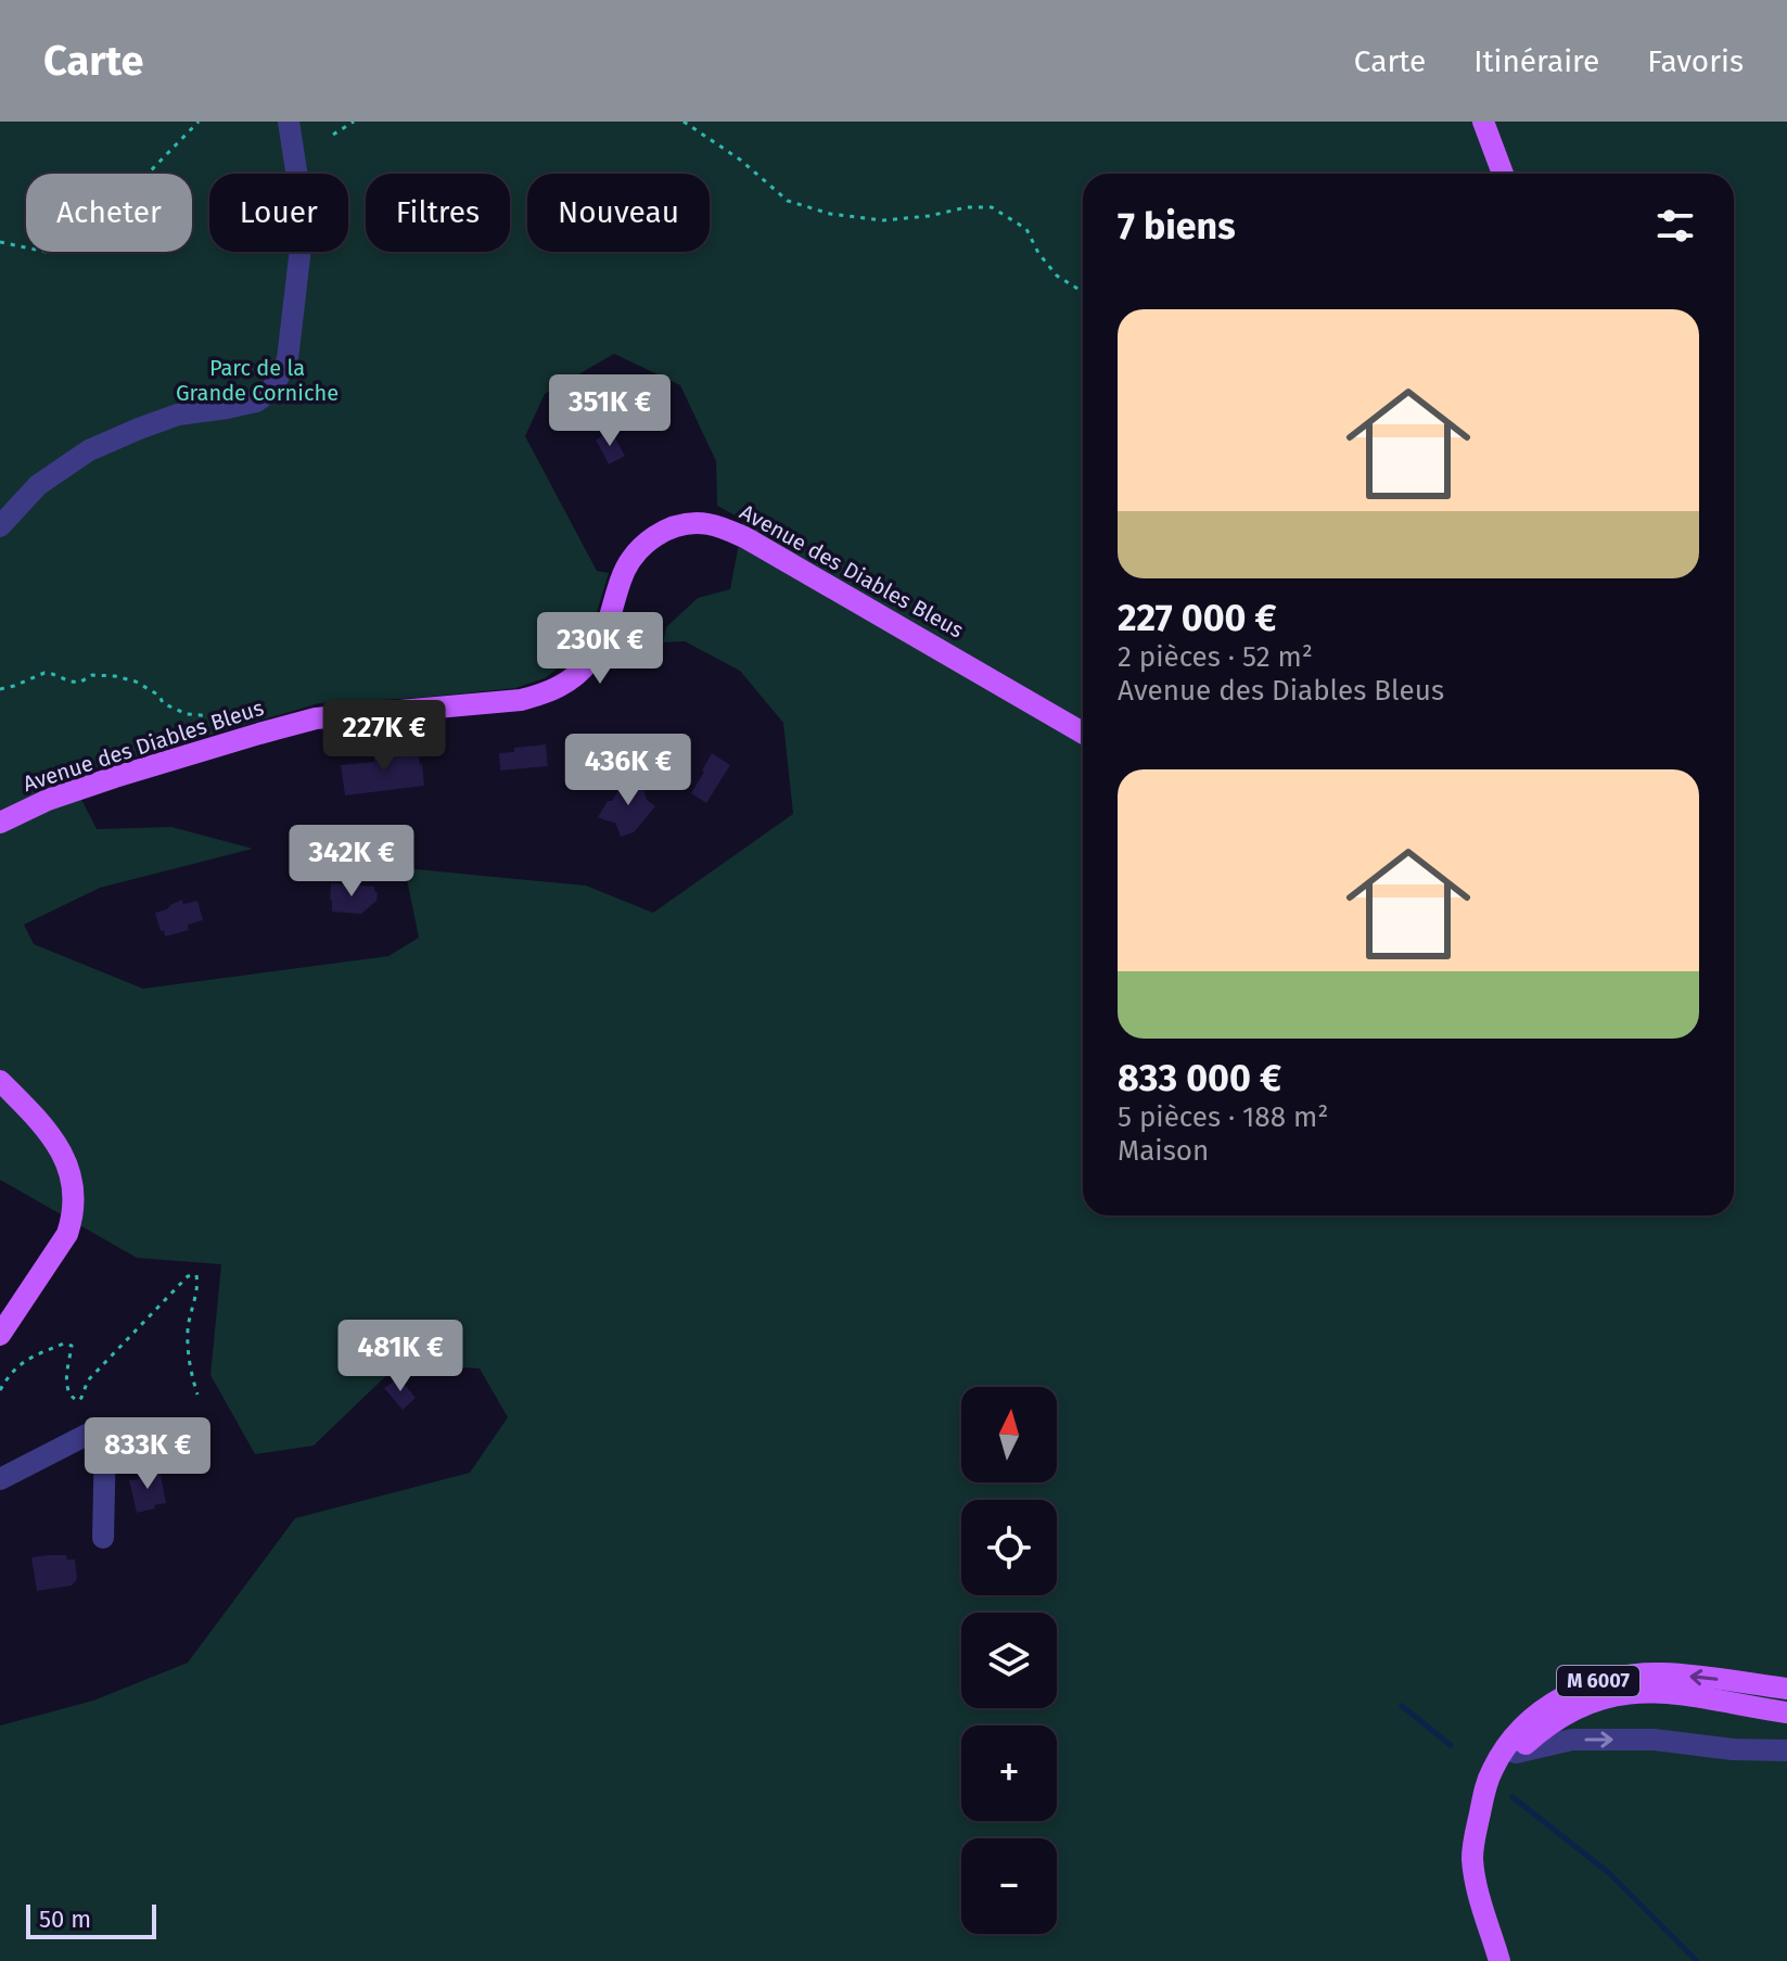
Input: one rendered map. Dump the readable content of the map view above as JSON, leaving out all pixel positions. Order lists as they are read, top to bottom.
{
  "streets": {
    "main road": ["Avenue des Diables Bleus", "M 6007"]
  },
  "parks": ["Parc de la Grande Corniche"],
  "scale_bar": "50 m",
  "north": "top",
  "page": {
    "header": "Carte",
    "nav": ["Carte", "Itinéraire", "Favoris"],
    "chip": [
      "Acheter",
      "Louer",
      "Filtres",
      "Nouveau"
    ],
    "heading": "7 biens",
    "list": [
      {
        "name": "227 000 €",
        "note": "2 pièces · 52 m² · Avenue des Diables Bleus"
      },
      {
        "name": "833 000 €",
        "note": "5 pièces · 188 m² · Maison"
      }
    ],
    "price": [
      "351K €",
      "230K €",
      "227K €",
      "436K €",
      "342K €",
      "481K €",
      "833K €"
    ],
    "map_buttons": ["+", "−"],
    "scale": "50 m"
  }
}
